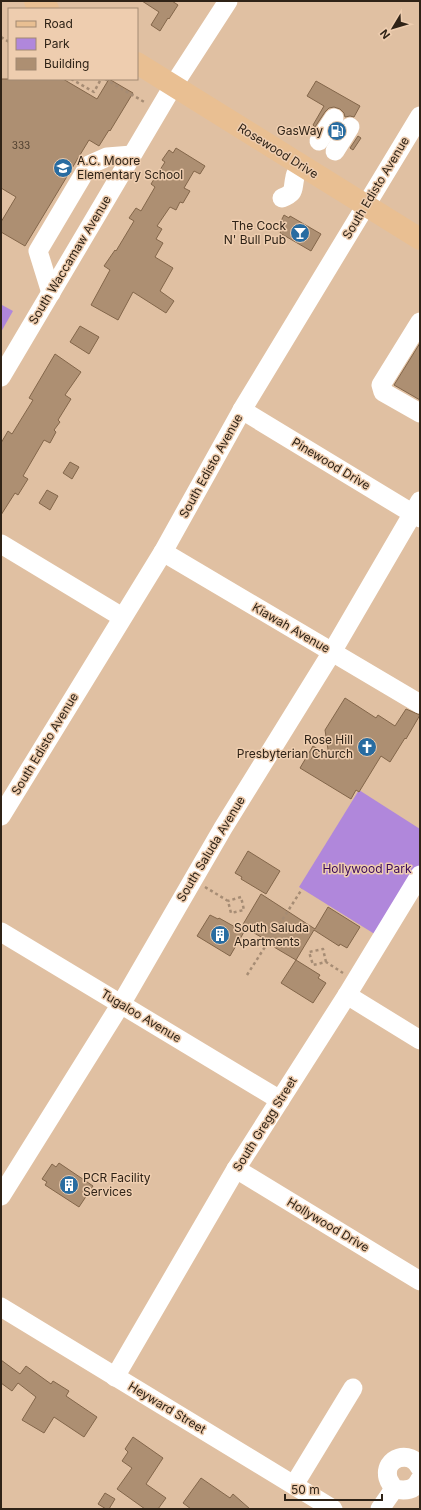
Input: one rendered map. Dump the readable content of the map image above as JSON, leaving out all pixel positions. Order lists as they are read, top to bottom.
{
  "streets": {
    "main road": ["Rosewood Drive"],
    "street": [
      "South Edisto Avenue",
      "South Waccamaw Avenue",
      "Pinewood Drive",
      "Kiawah Avenue",
      "South Saluda Avenue",
      "Tugaloo Avenue",
      "South Gregg Street",
      "Hollywood Drive",
      "Heyward Street"
    ]
  },
  "crossings": [
    ["Rosewood Drive", "South Edisto Avenue"],
    ["Rosewood Drive", "South Waccamaw Avenue"],
    ["South Edisto Avenue", "Pinewood Drive"],
    ["South Edisto Avenue", "Kiawah Avenue"],
    ["Pinewood Drive", "South Saluda Avenue"],
    ["Kiawah Avenue", "South Saluda Avenue"],
    ["South Saluda Avenue", "Tugaloo Avenue"],
    ["Tugaloo Avenue", "South Gregg Street"],
    ["South Gregg Street", "Hollywood Drive"],
    ["South Gregg Street", "Heyward Street"]
  ],
  "parks": ["Hollywood Park"],
  "places": {
    "fuel station": ["GasWay"],
    "school or university": ["A.C. Moore Elementary School"],
    "bar": ["The Cock N' Bull Pub"],
    "church": ["Rose Hill Presbyterian Church"],
    "building": ["South Saluda Apartments", "PCR Facility Services"]
  },
  "house_numbers": ["333"],
  "legend": ["Road", "Park", "Building"],
  "scale_bar": "50 m",
  "north": "bottom left"
}
